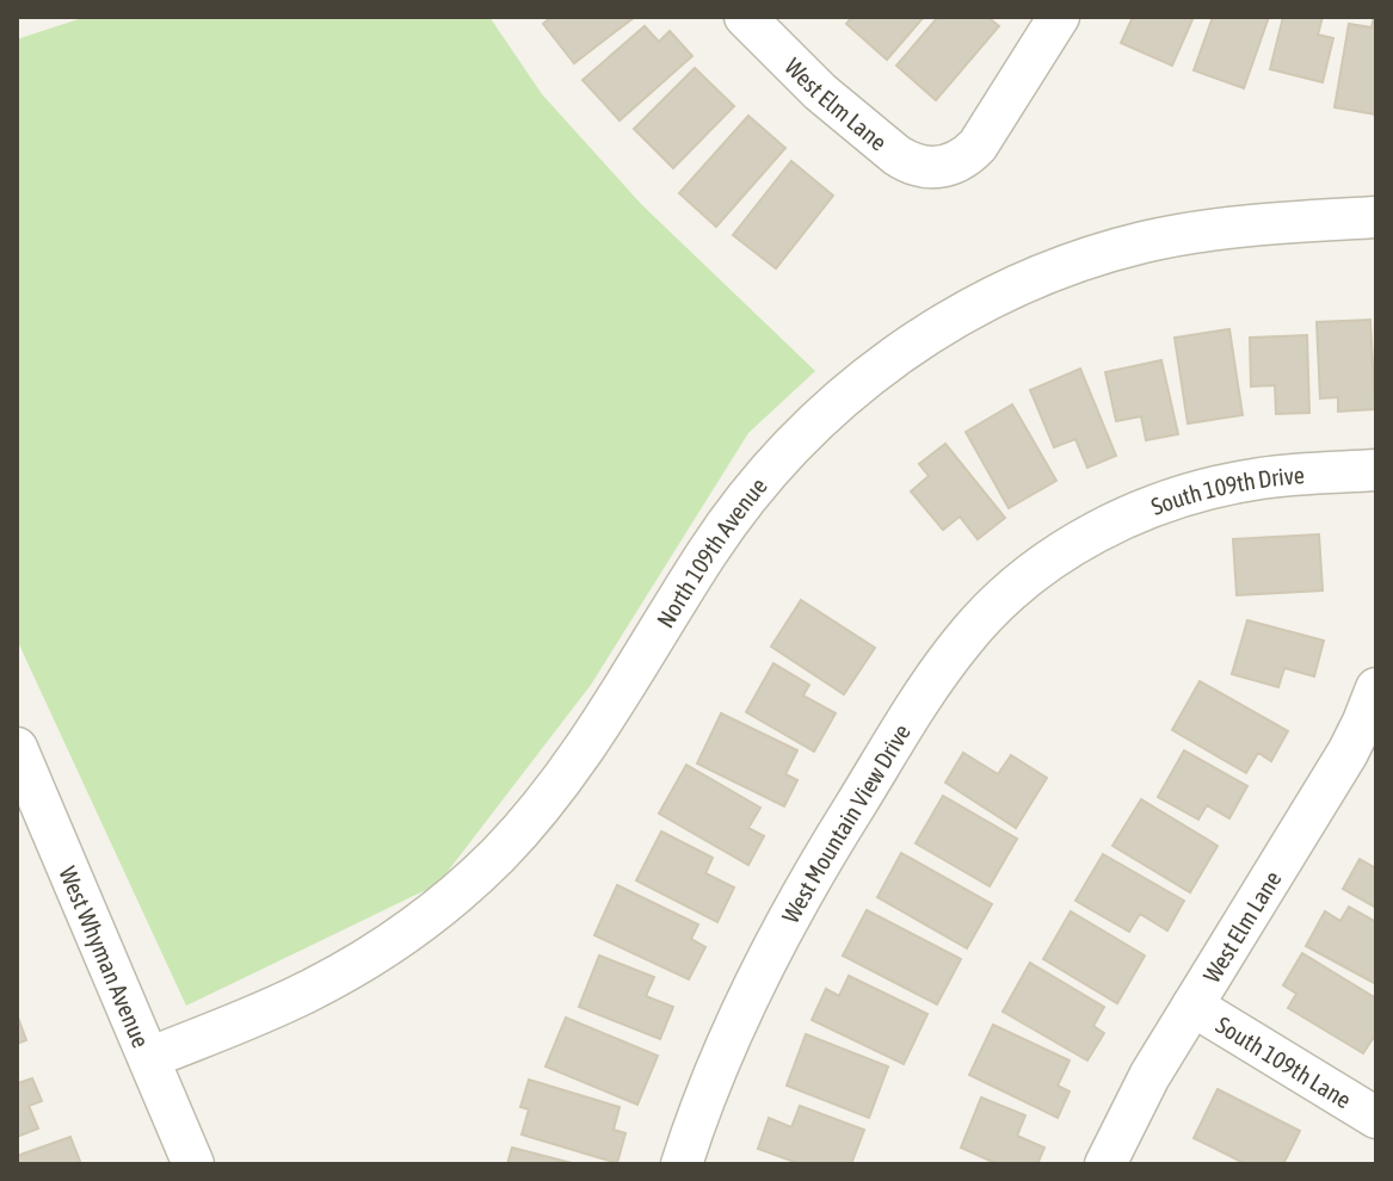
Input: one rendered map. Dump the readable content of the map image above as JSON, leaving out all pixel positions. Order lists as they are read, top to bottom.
{
  "streets": {
    "street": [
      "West Elm Lane",
      "South 109th Drive",
      "North 109th Avenue",
      "West Mountain View Drive",
      "West Whyman Avenue",
      "South 109th Lane"
    ]
  },
  "crossings": [
    ["West Elm Lane", "South 109th Lane"],
    ["South 109th Drive", "West Mountain View Drive"],
    ["North 109th Avenue", "West Whyman Avenue"]
  ]
}
